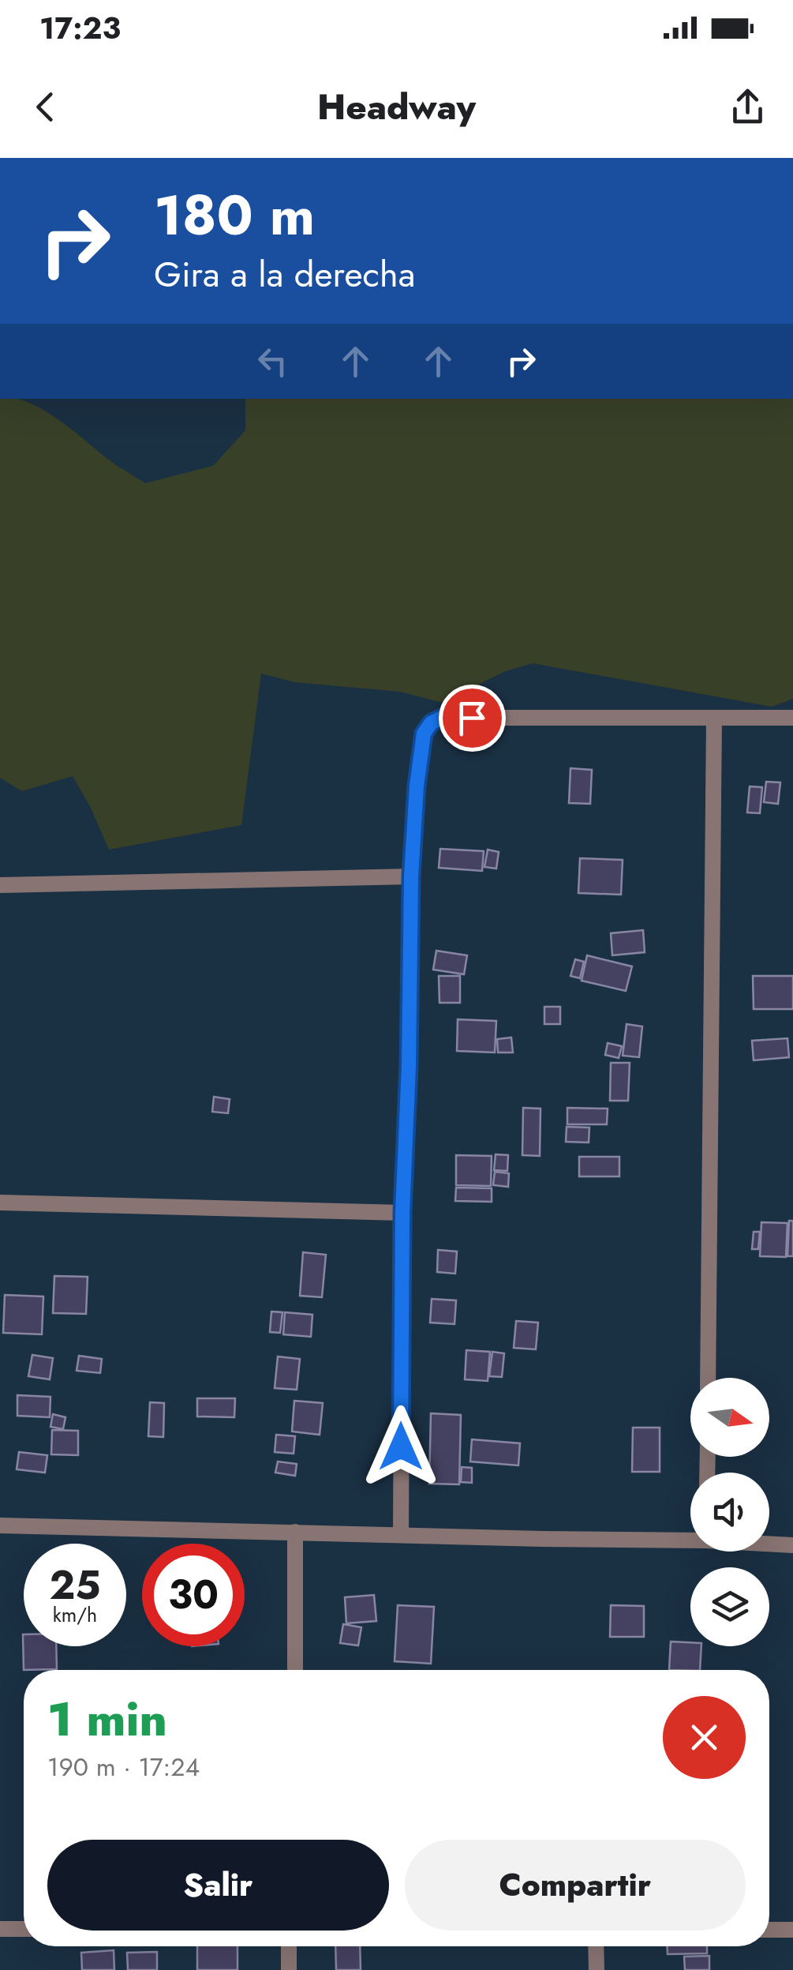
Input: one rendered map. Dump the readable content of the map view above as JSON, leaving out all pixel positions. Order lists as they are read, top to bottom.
{
  "north": "right",
  "page": {
    "status": "17:23",
    "header": "Headway",
    "turn": ["180 m", "Gira a la derecha"],
    "speed": "25 km/h",
    "limit": "30",
    "heading": ["1 min", "190 m · 17:24"],
    "buttons": ["Salir", "Compartir"]
  }
}
